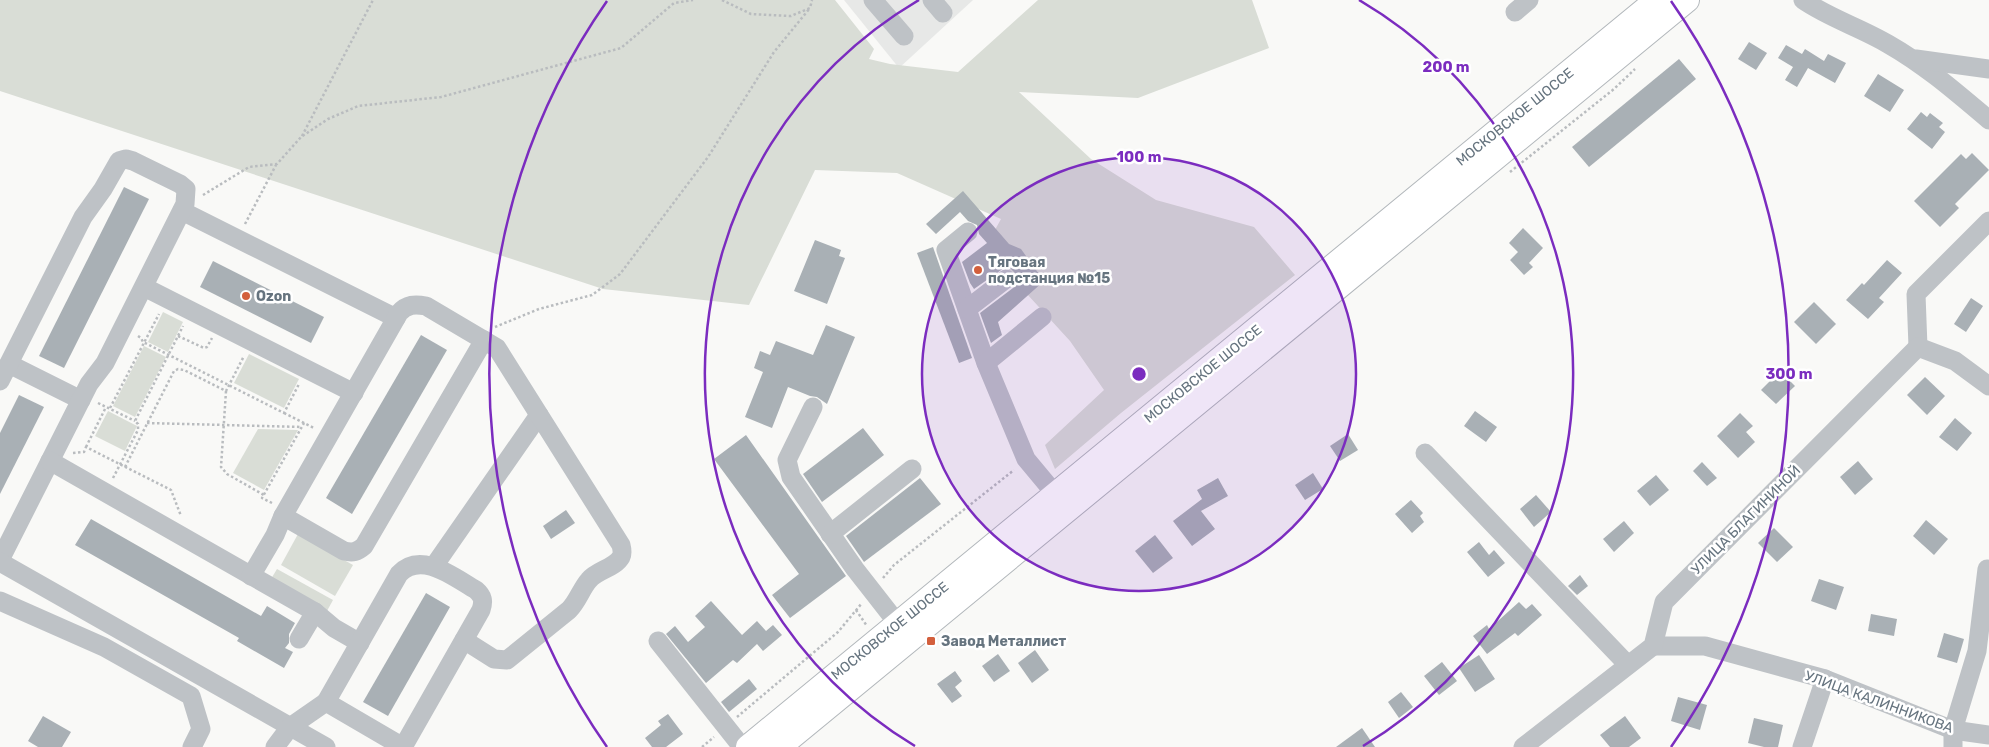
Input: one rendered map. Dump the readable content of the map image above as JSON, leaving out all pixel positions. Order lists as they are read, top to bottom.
{
  "streets": {
    "main road": ["МОСКОВСКОЕ ШОССЕ"],
    "street": ["УЛИЦА БЛАГИНИНОЙ", "УЛИЦА КАЛИННИКОВА"]
  },
  "crossings": [
    ["УЛИЦА БЛАГИНИНОЙ", "УЛИЦА КАЛИННИКОВА"]
  ],
  "places": {
    "other": ["Тяговая подстанция №15", "Ozon"],
    "transit": ["Завод Металлист"]
  },
  "rings": ["200 m", "100 m", "300 m"]
}
